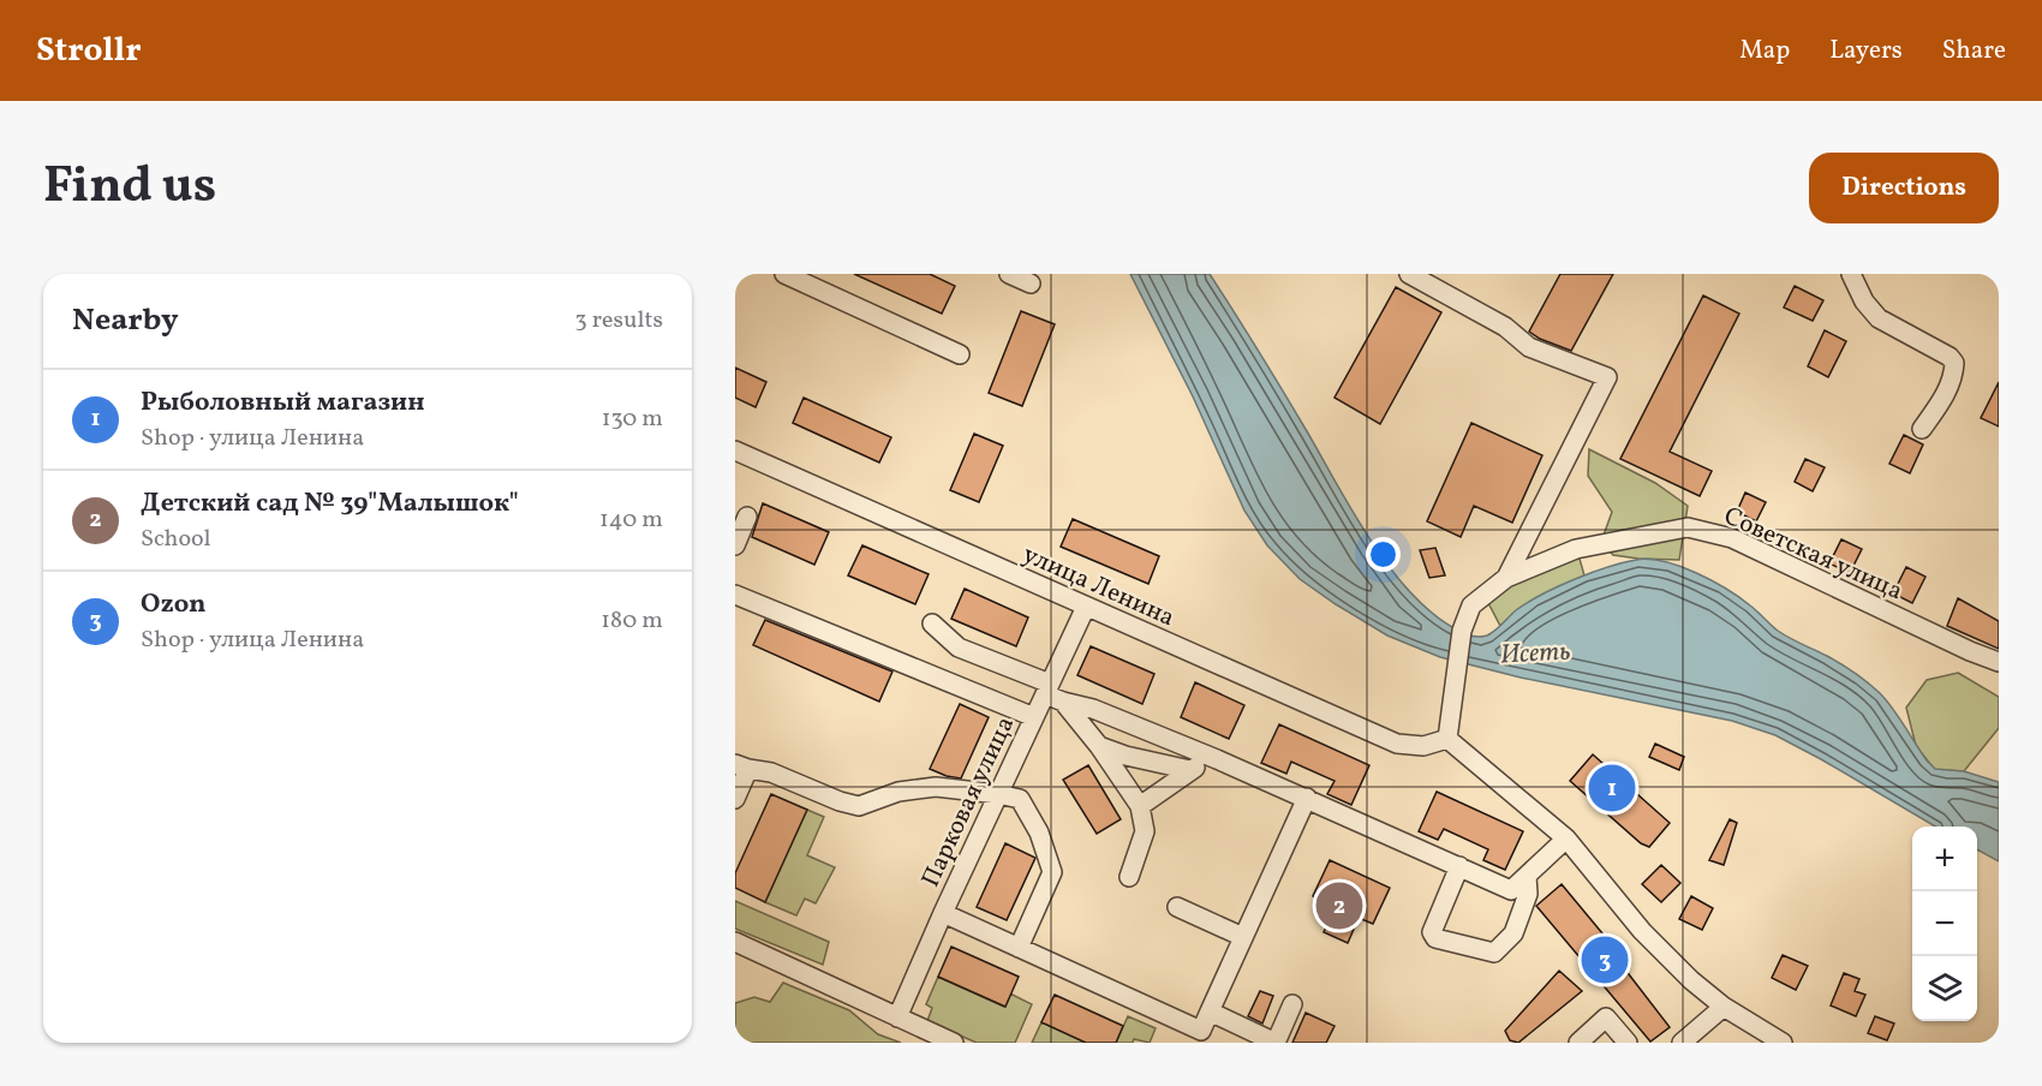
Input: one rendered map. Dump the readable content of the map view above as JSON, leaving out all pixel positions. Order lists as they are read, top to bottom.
{
  "streets": {
    "street": ["Советская улица", "улица Ленина", "Парковая улица"]
  },
  "crossings": [
    ["Советская улица", "улица Ленина"],
    ["улица Ленина", "Парковая улица"]
  ],
  "water": ["Исеть"],
  "page": {
    "header": "Strollr",
    "nav": ["Map", "Layers", "Share"],
    "title": "Find us",
    "buttons": "Directions",
    "heading": ["Nearby", "3 results"],
    "list": [
      {
        "mark": "1",
        "name": "Рыболовный магазин",
        "note": "Shop · улица Ленина",
        "value": "130 m"
      },
      {
        "mark": "2",
        "name": "Детский сад № 39\"Малышок\"",
        "note": "School",
        "value": "140 m"
      },
      {
        "mark": "3",
        "name": "Ozon",
        "note": "Shop · улица Ленина",
        "value": "180 m"
      }
    ],
    "pins": ["1", "2", "3"],
    "map_buttons": ["+", "−"]
  }
}
